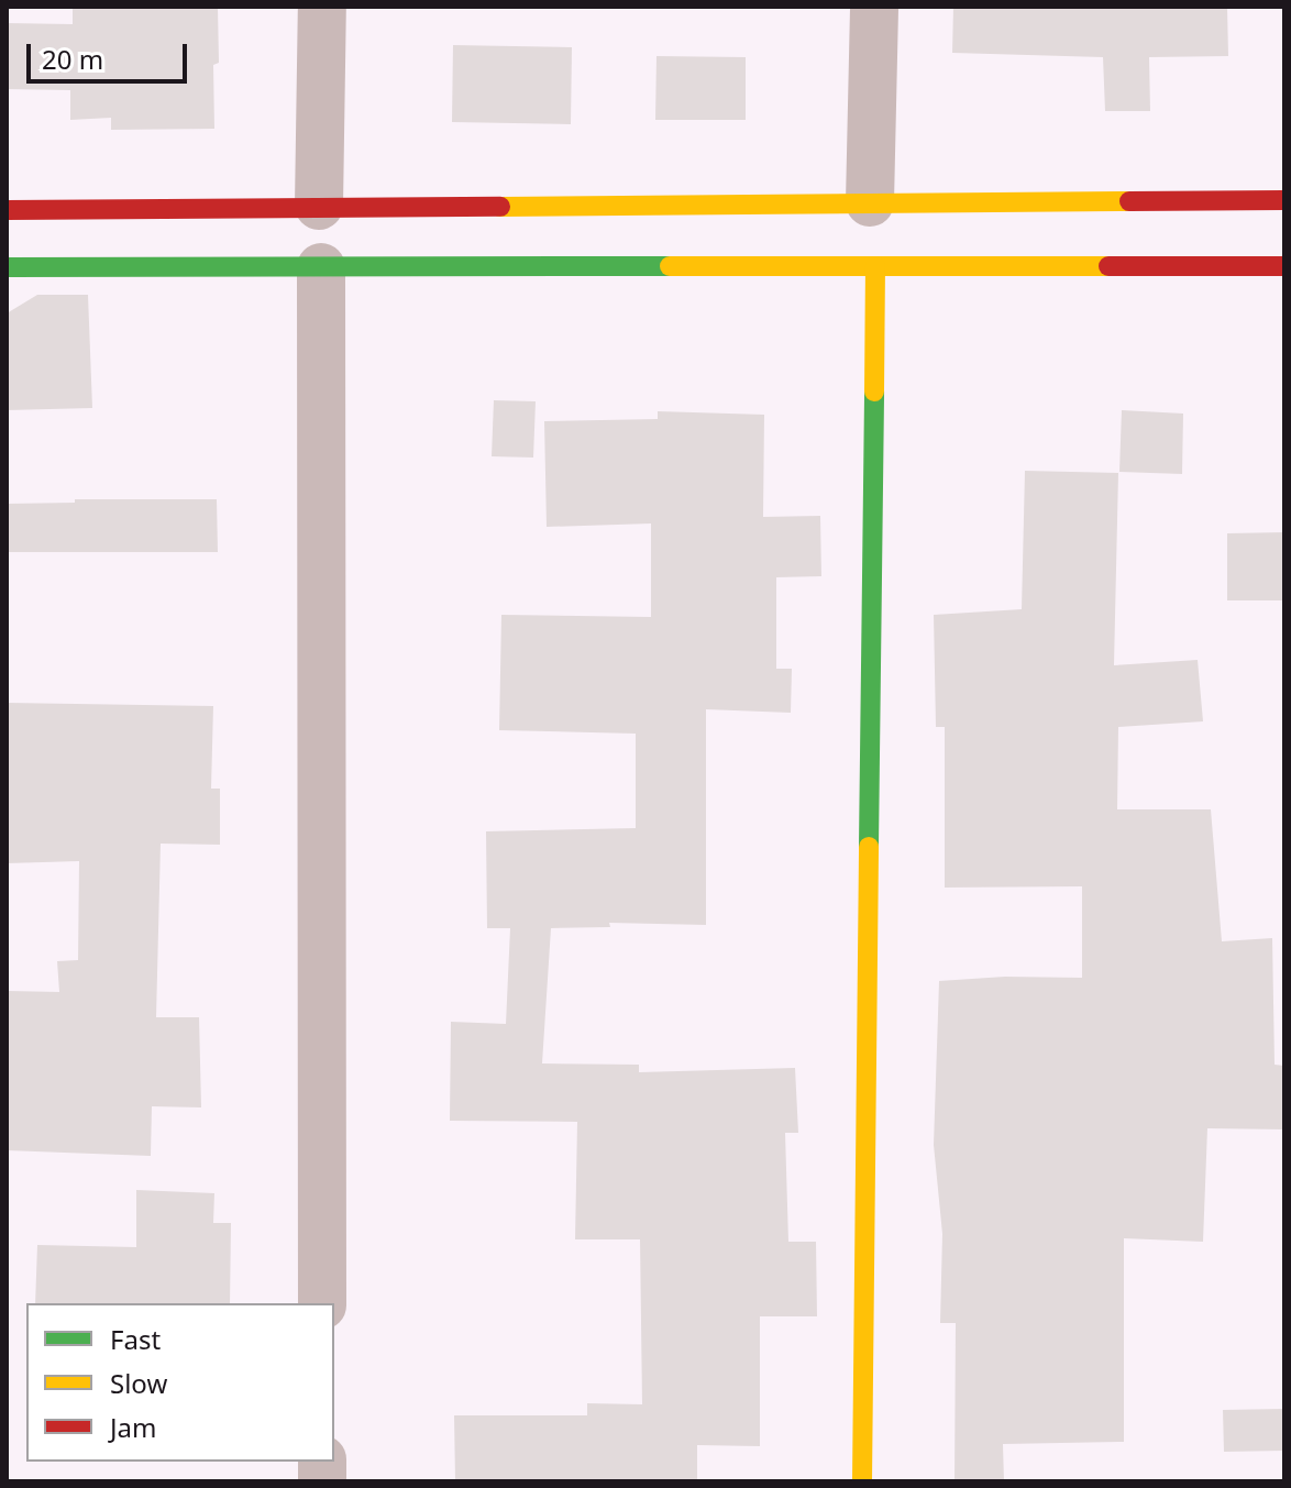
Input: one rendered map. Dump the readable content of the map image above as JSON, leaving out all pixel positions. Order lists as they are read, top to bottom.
{
  "legend": ["Fast", "Slow", "Jam"],
  "scale_bar": "20 m"
}
